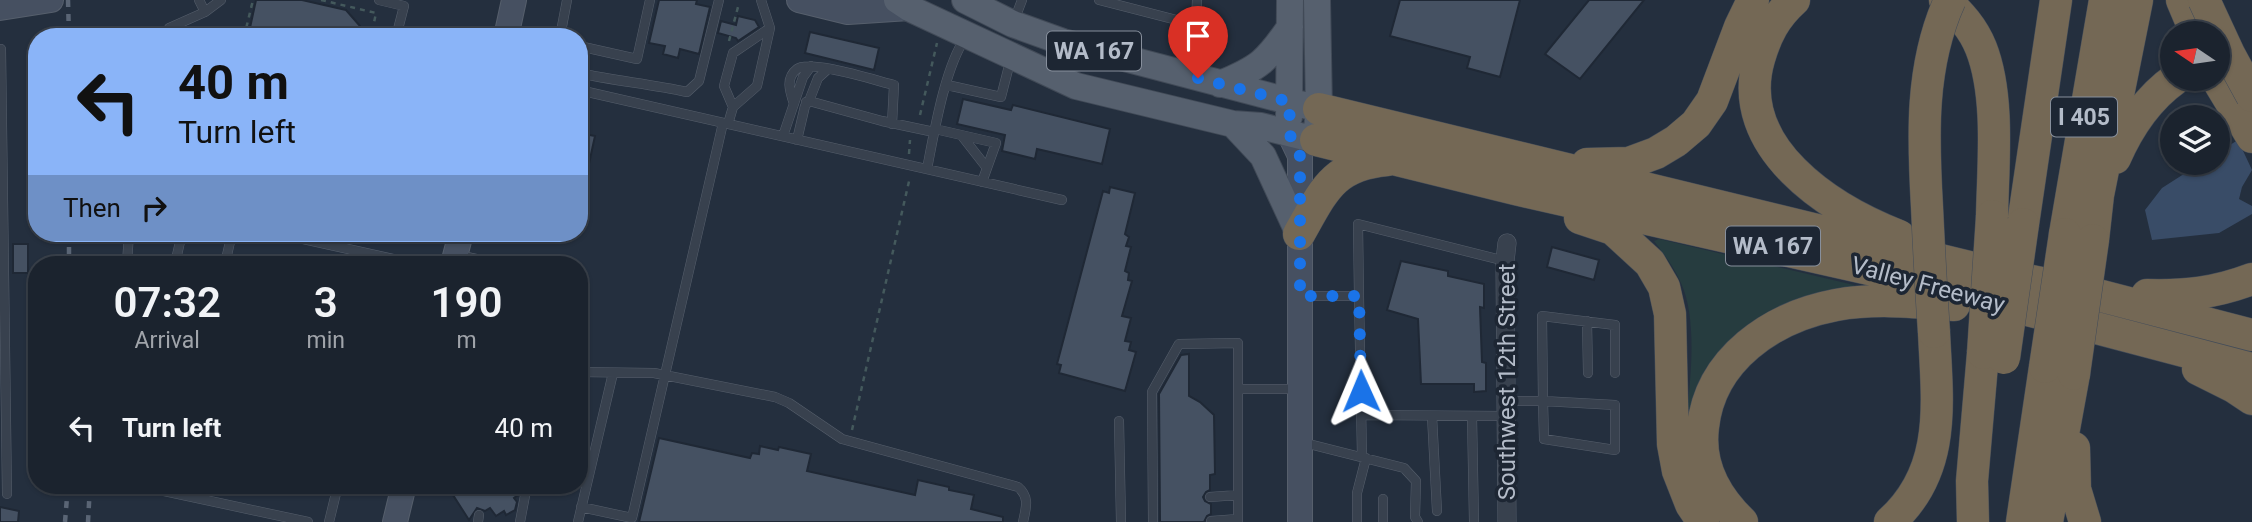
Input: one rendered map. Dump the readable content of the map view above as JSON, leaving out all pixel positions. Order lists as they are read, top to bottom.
{
  "streets": {
    "highway": ["WA 167", "I 405", "Valley Freeway"],
    "street": ["Southwest 12th Street"]
  },
  "crossings": [
    ["WA 167", "Valley Freeway"]
  ],
  "north": "left",
  "page": {
    "turn": ["40 m", "Turn left"],
    "then": "Then",
    "eta": [
      "07:32",
      "Arrival",
      "3",
      "min",
      "190",
      "m"
    ],
    "list": [
      {
        "name": "Turn left",
        "value": "40 m"
      }
    ]
  }
}
